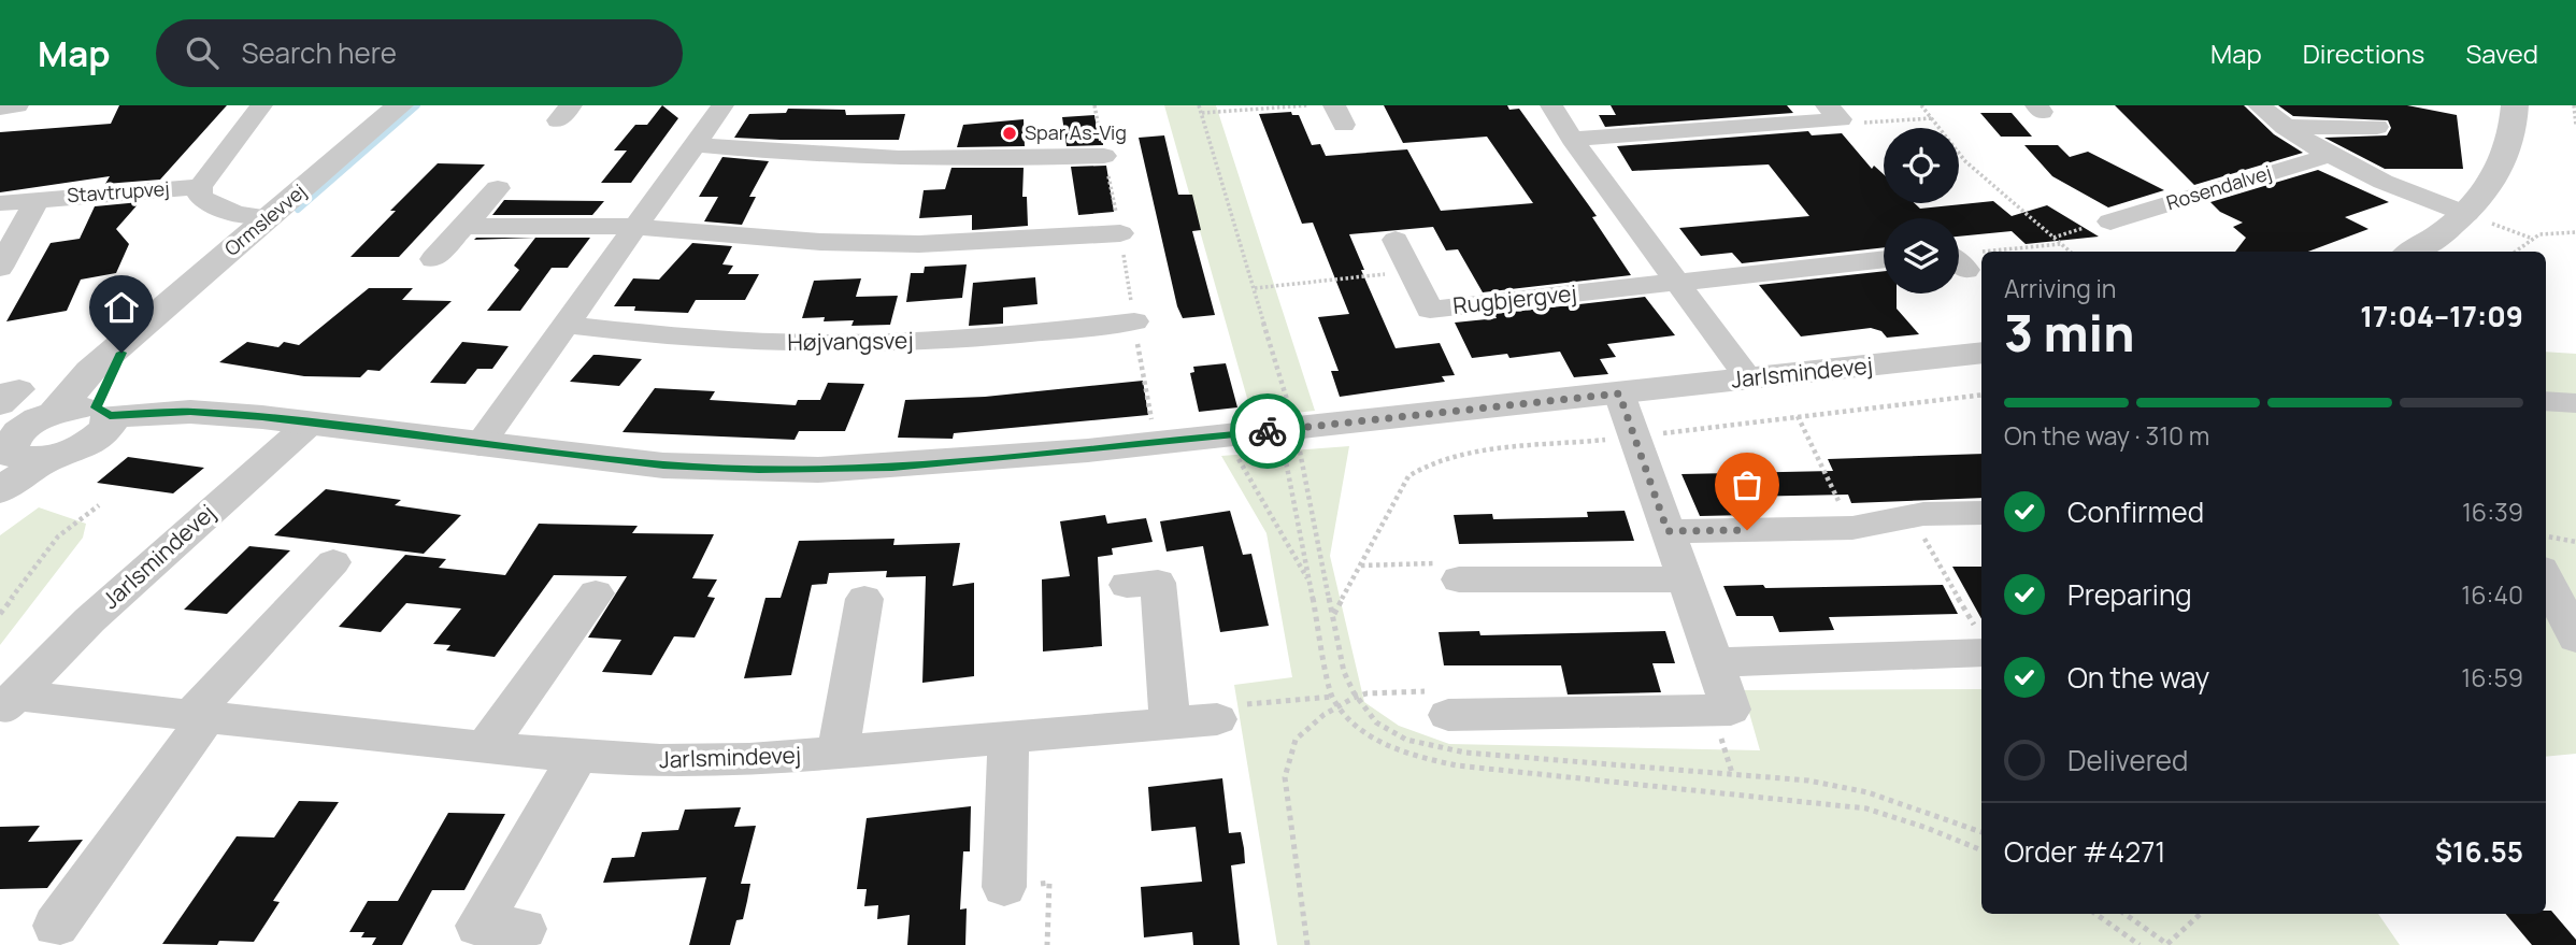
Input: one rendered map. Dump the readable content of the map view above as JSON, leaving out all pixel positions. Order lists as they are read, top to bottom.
{
  "streets": {
    "street": [
      "Rosendalvej",
      "Stavtrupvej",
      "Ormslevvej",
      "Rugbjergvej",
      "Højvangsvej",
      "Jarlsmindevej"
    ]
  },
  "crossings": [
    ["Stavtrupvej", "Ormslevvej"],
    ["Ormslevvej", "Jarlsmindevej"]
  ],
  "places": ["Spar As-Vig"],
  "page": {
    "header": "Map",
    "search": "Search here",
    "nav": ["Map", "Directions", "Saved"],
    "heading": ["3 min", "Arriving in", "17:04–17:09"],
    "panel": ["Order #4271", "$16.55"],
    "bar": "On the way · 310 m",
    "list": [
      ["Confirmed", "16:39"],
      ["Preparing", "16:40"],
      ["On the way", "16:59"],
      "Delivered"
    ]
  }
}
